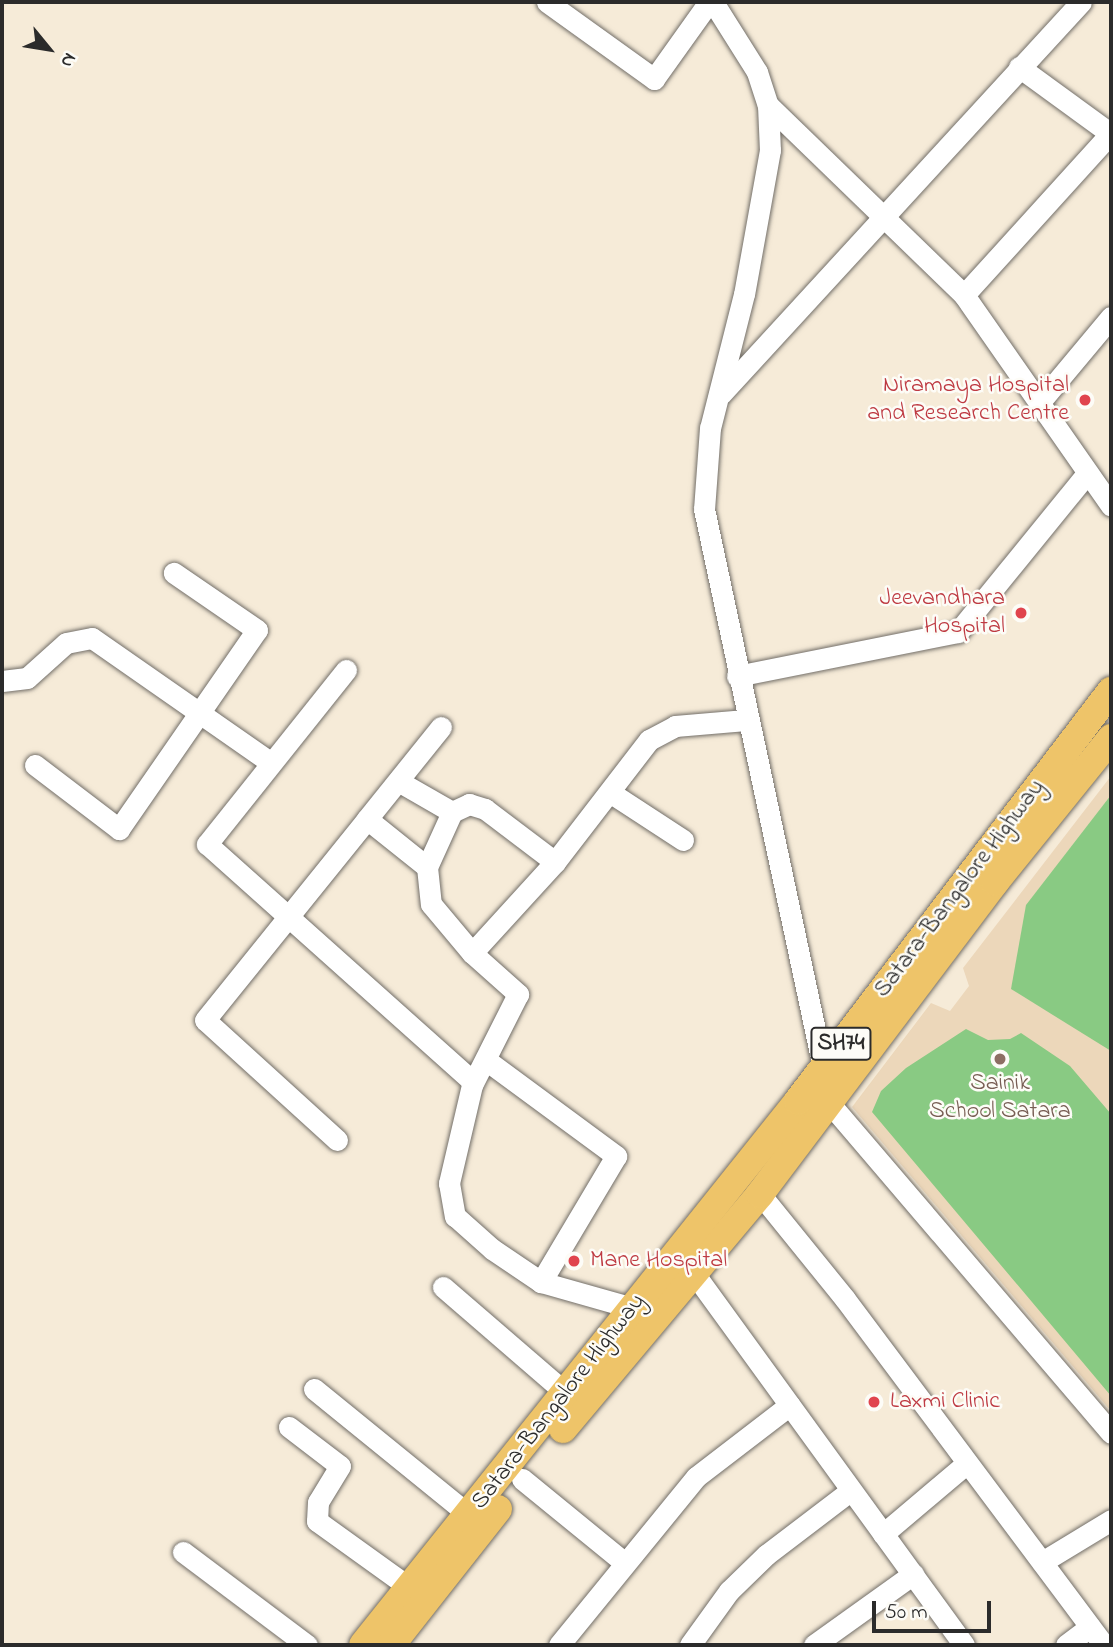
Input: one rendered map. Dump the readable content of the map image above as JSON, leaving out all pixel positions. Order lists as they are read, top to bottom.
{
  "streets": {
    "main road": ["Satara-Bangalore Highway", "SH74"]
  },
  "places": [
    "Niramaya Hospital and Research Centre",
    "Jeevandhara Hospital",
    "Sainik School Satara",
    "Mane Hospital",
    "Laxmi Clinic"
  ],
  "scale_bar": "50 m",
  "north": "bottom right"
}
